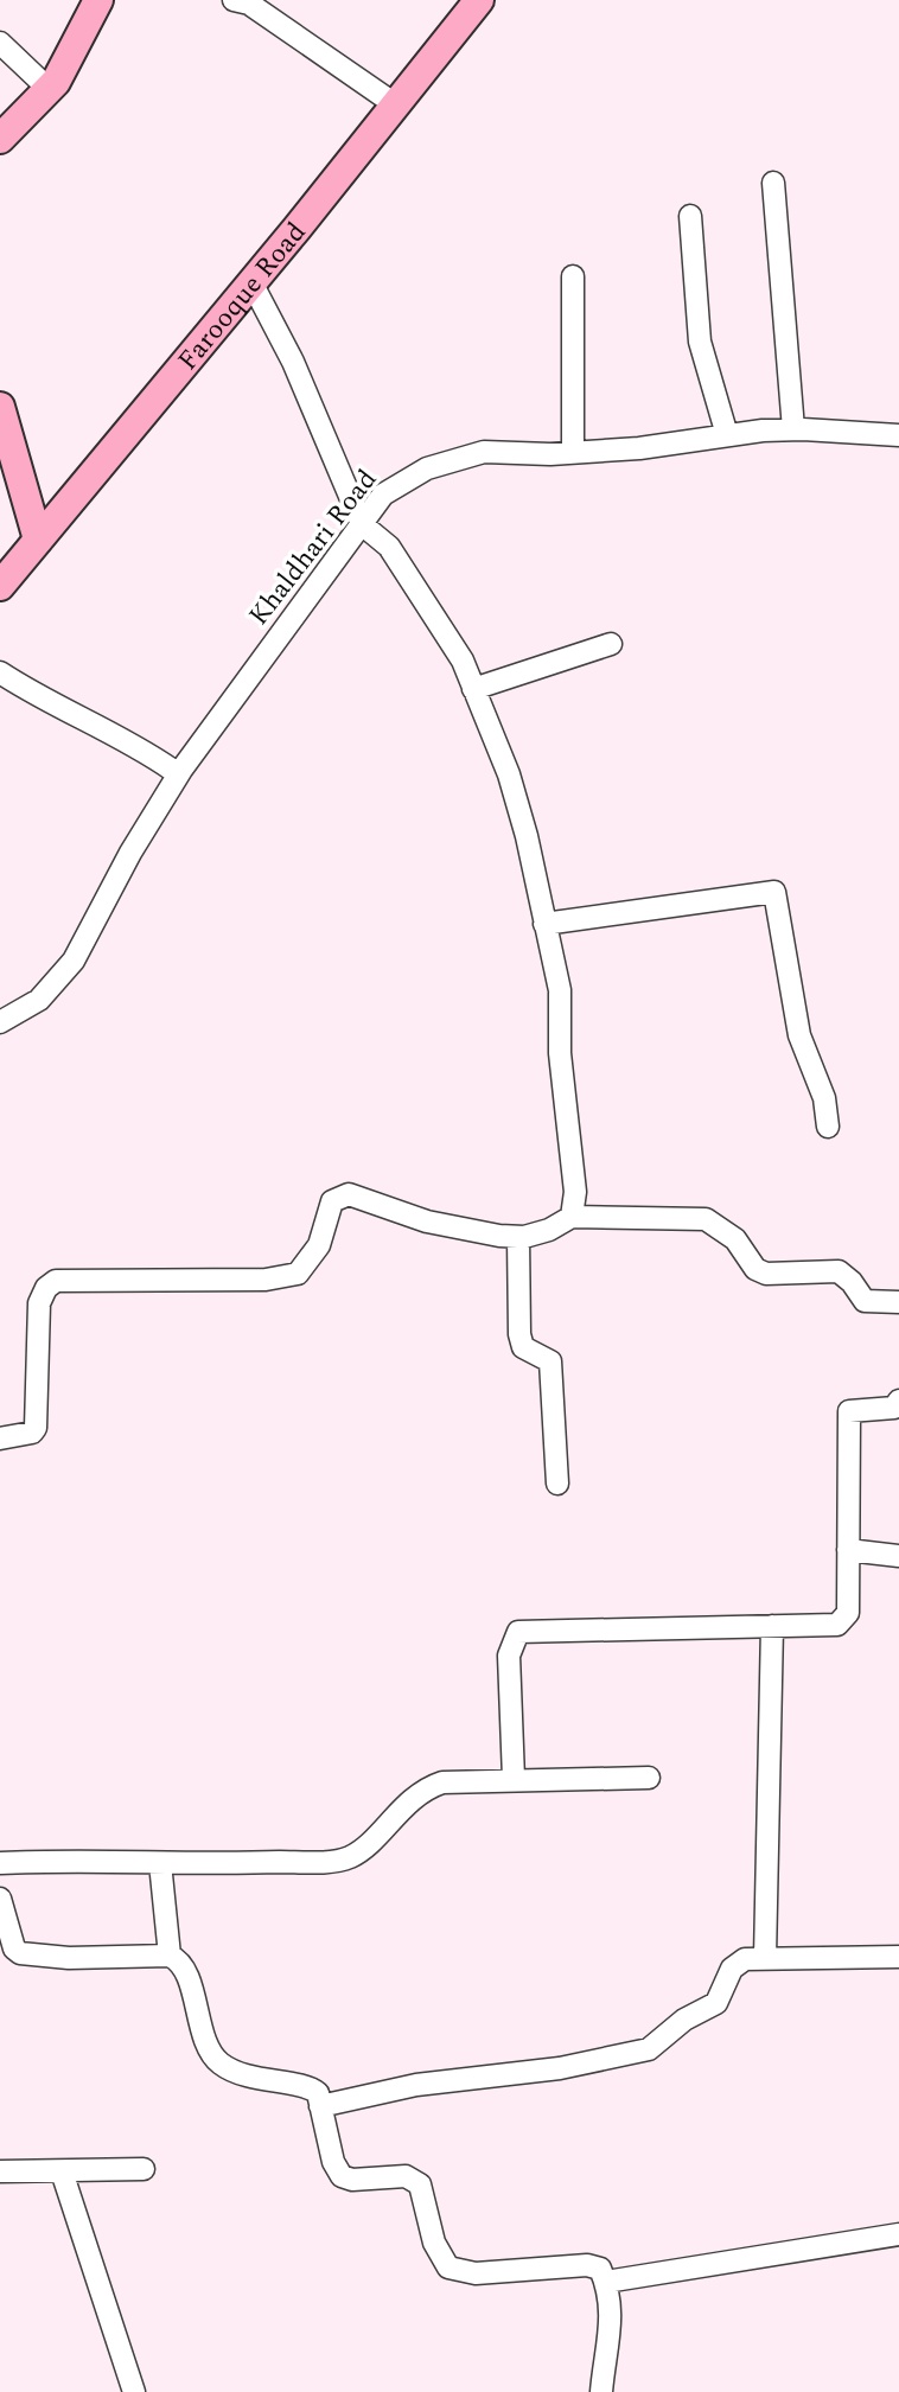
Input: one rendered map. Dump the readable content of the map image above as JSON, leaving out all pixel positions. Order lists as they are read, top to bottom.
{
  "streets": {
    "main road": ["Farooque Road"],
    "street": ["Khaldhari Road"]
  }
}
